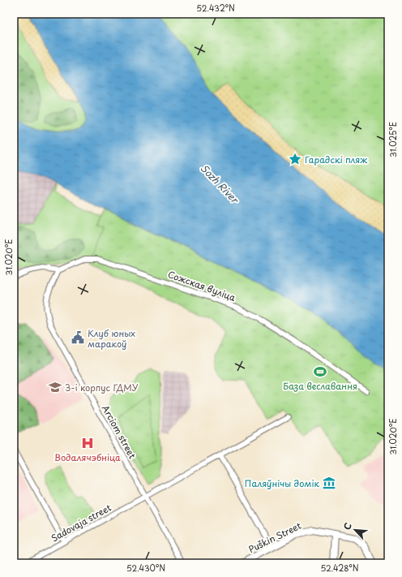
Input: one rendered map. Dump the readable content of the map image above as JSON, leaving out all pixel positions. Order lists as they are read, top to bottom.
{
  "streets": {
    "street": [
      "Сожская вуліца",
      "Arciom street",
      "Sadovaja street",
      "Puškin Street"
    ]
  },
  "crossings": [
    ["Сожская вуліца", "Arciom street"],
    ["Arciom street", "Sadovaja street"]
  ],
  "water": ["Sozh River"],
  "places": {
    "place": ["Гарадскі пляж"],
    "public building": ["Клуб юных маракоў"],
    "sports": ["База веславання"],
    "school or university": ["3-і корпус ГДМУ"],
    "hospital": ["Водалячэбніца"],
    "museum": ["Паляўнічы домік"]
  },
  "north": "top left",
  "coordinates": [
    "52.432°N",
    "31.025°E",
    "31.020°E",
    "52.430°N",
    "52.428°N"
  ]
}
